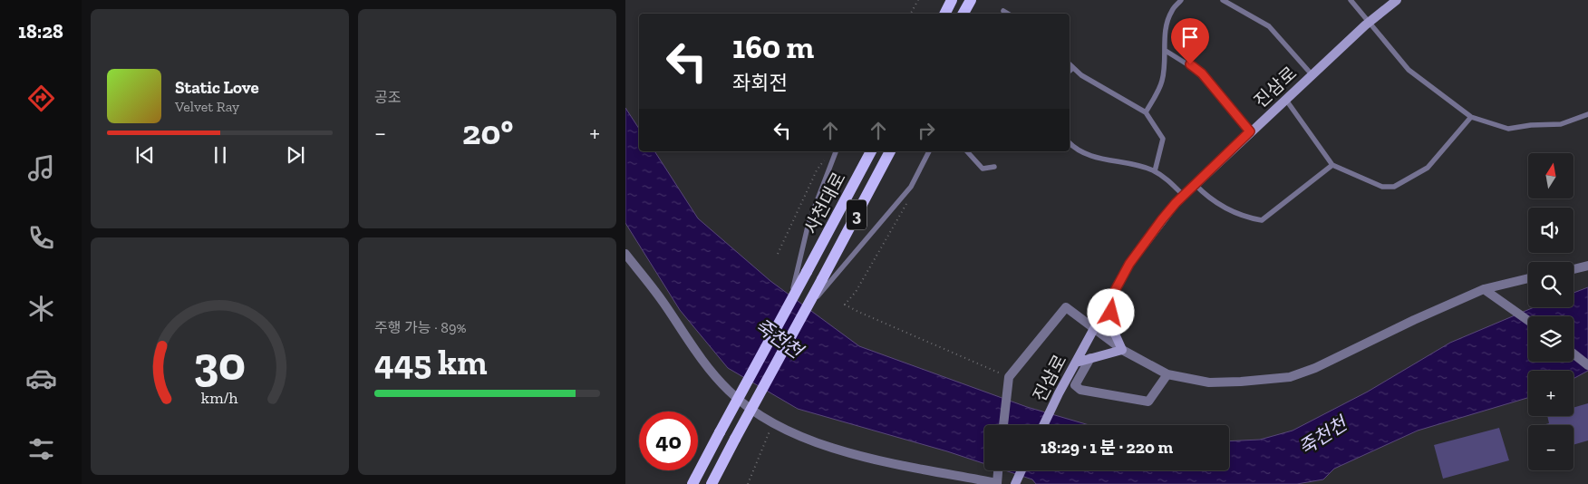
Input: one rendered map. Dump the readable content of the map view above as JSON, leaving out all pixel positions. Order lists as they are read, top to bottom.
{
  "streets": {
    "main road": ["사천대로", "3"],
    "street": ["진삼로"]
  },
  "crossings": [
    ["사천대로", "3"]
  ],
  "water": ["죽천천"],
  "north": "top",
  "page": {
    "tabs": "18:28",
    "tile": [
      "공조",
      ["주행 가능 · 89%", "445 km"]
    ],
    "turn": ["160 m", "좌회전"],
    "song": ["Static Love", "Velvet Ray"],
    "heat": ["−", "20°", "+"],
    "map_buttons": ["+", "−"],
    "limit": "40",
    "trip": "18:29 · 1 분 · 220 m",
    "gauge": ["30", "km/h"]
  }
}
